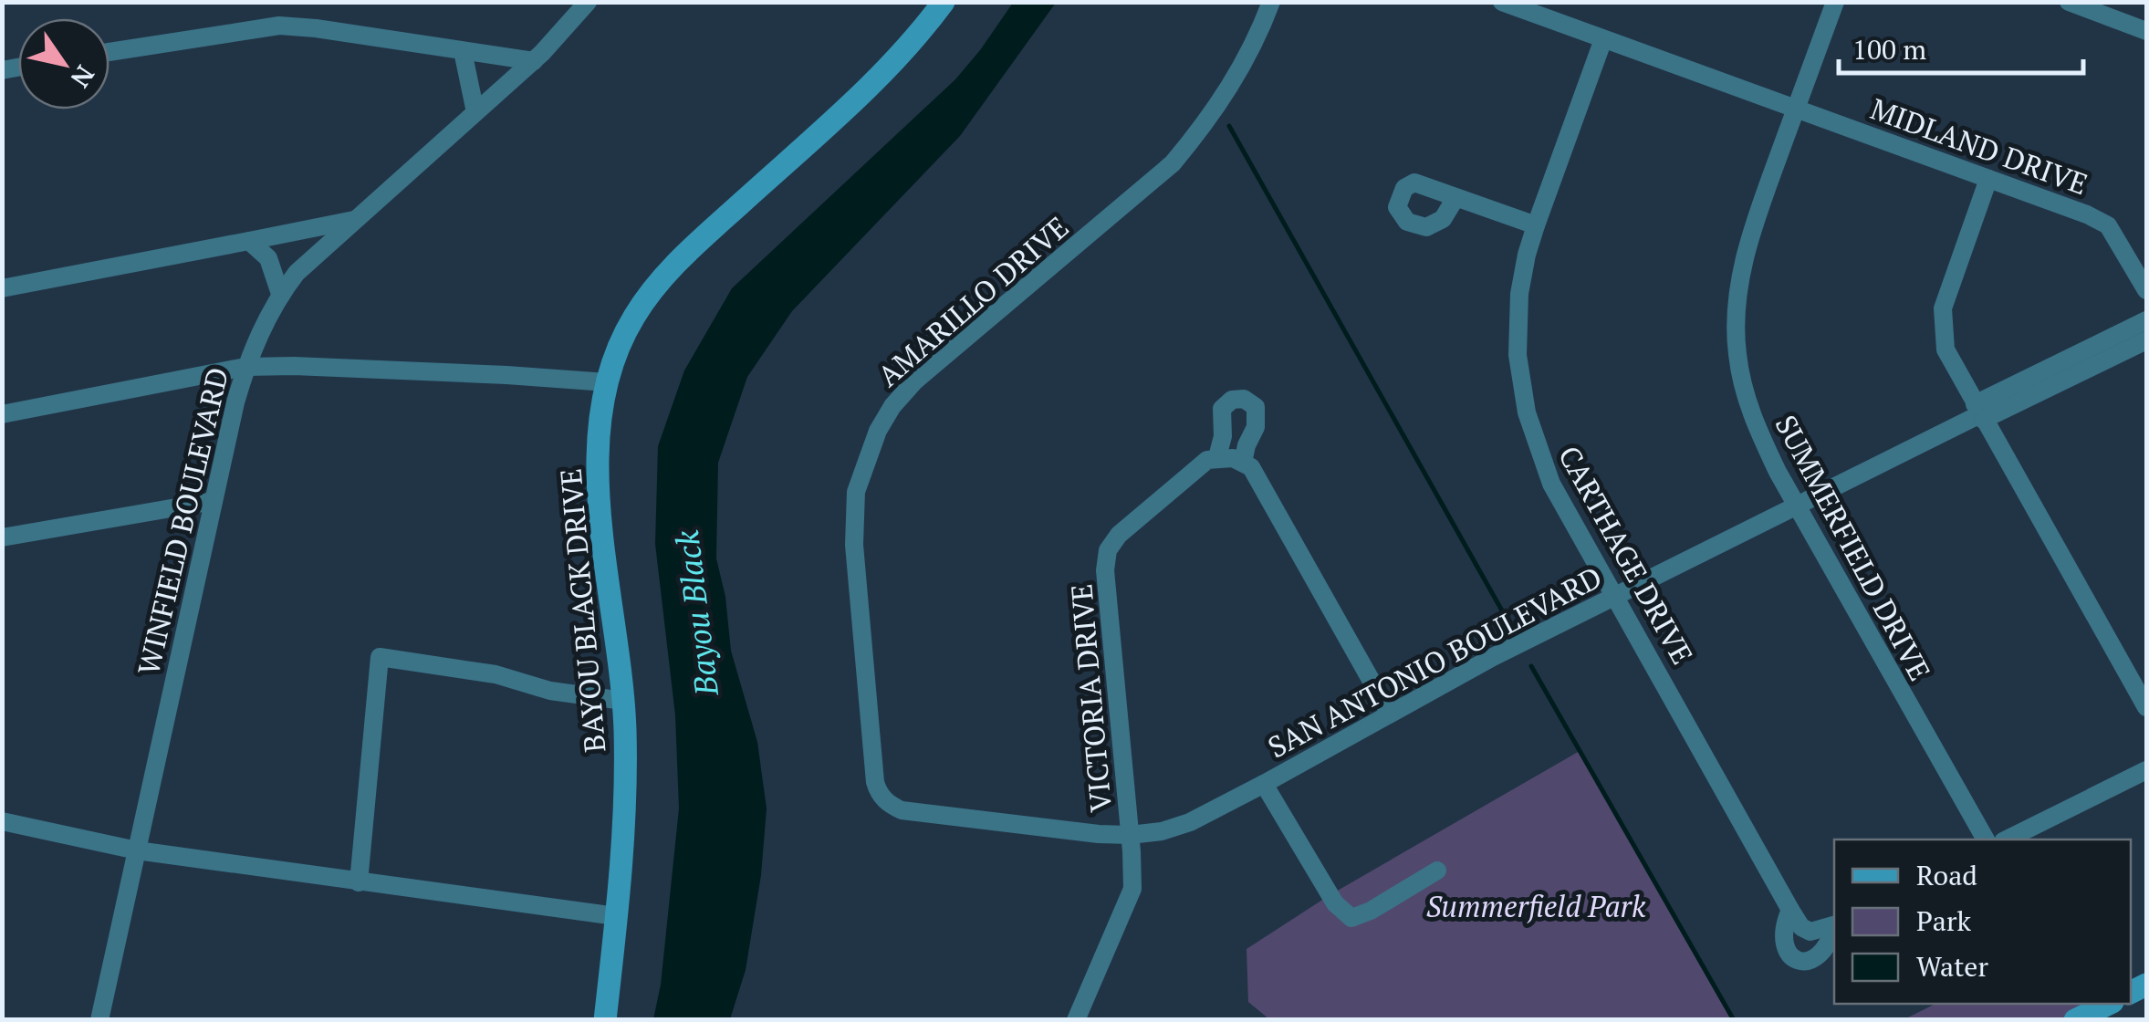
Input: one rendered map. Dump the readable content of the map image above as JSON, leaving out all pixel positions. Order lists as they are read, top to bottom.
{
  "streets": {
    "main road": ["BAYOU BLACK DRIVE"],
    "street": [
      "MIDLAND DRIVE",
      "AMARILLO DRIVE",
      "WINFIELD BOULEVARD",
      "SUMMERFIELD DRIVE",
      "CARTHAGE DRIVE",
      "SAN ANTONIO BOULEVARD",
      "VICTORIA DRIVE"
    ]
  },
  "crossings": [
    ["MIDLAND DRIVE", "SUMMERFIELD DRIVE"],
    ["MIDLAND DRIVE", "CARTHAGE DRIVE"],
    ["AMARILLO DRIVE", "SAN ANTONIO BOULEVARD"],
    ["SUMMERFIELD DRIVE", "SAN ANTONIO BOULEVARD"],
    ["CARTHAGE DRIVE", "SAN ANTONIO BOULEVARD"],
    ["SAN ANTONIO BOULEVARD", "VICTORIA DRIVE"]
  ],
  "water": ["Bayou Black"],
  "parks": ["Summerfield Park"],
  "legend": ["Road", "Park", "Water"],
  "scale_bar": "100 m",
  "north": "bottom right"
}
